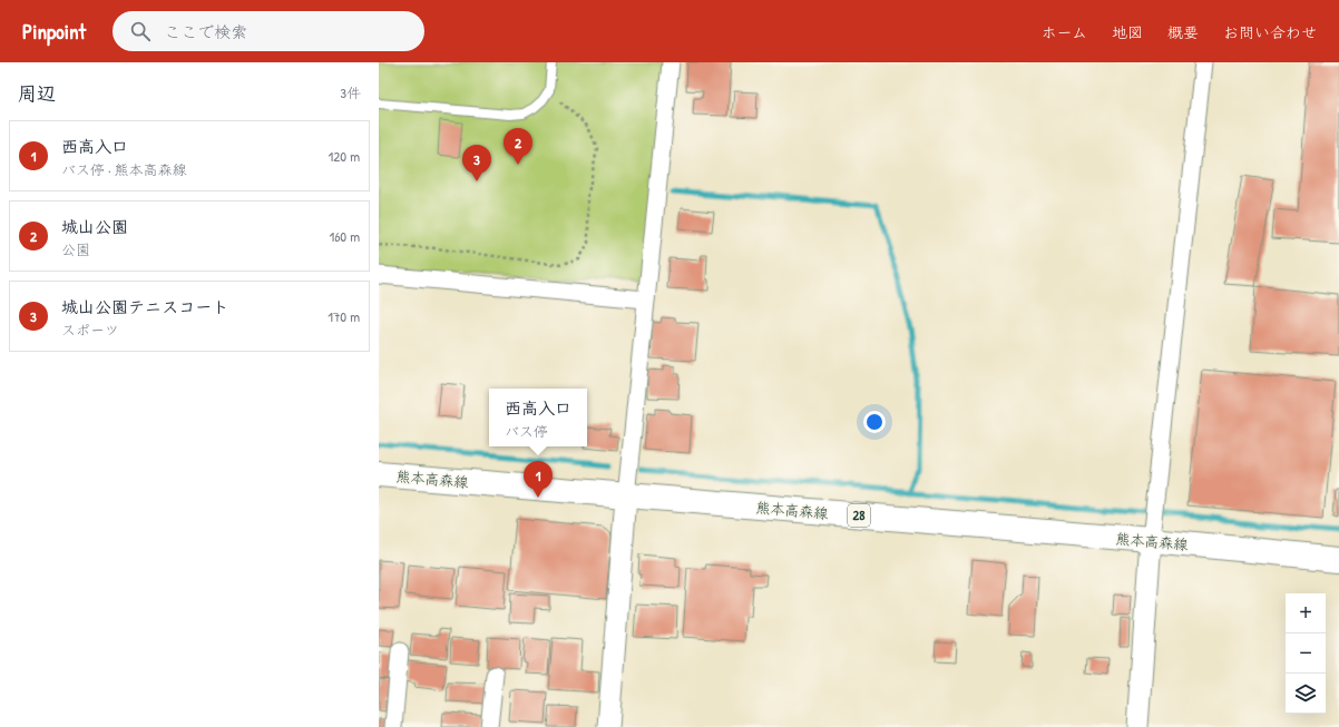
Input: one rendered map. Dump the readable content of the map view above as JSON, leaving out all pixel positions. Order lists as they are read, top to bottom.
{
  "streets": {
    "main road": ["熊本高森線", "28"]
  },
  "page": {
    "header": "Pinpoint",
    "search": "ここで検索",
    "nav": [
      "ホーム",
      "地図",
      "概要",
      "お問い合わせ"
    ],
    "heading": ["周辺", "3件"],
    "list": [
      {
        "mark": "1",
        "name": "西高入口",
        "note": "バス停 · 熊本高森線",
        "value": "120 m"
      },
      {
        "mark": "2",
        "name": "城山公園",
        "note": "公園",
        "value": "160 m"
      },
      {
        "mark": "3",
        "name": "城山公園テニスコート",
        "note": "スポーツ",
        "value": "170 m"
      }
    ],
    "pins": ["2", "3", "1"],
    "popup": ["西高入口", "バス停"],
    "map_buttons": ["+", "−"]
  }
}
